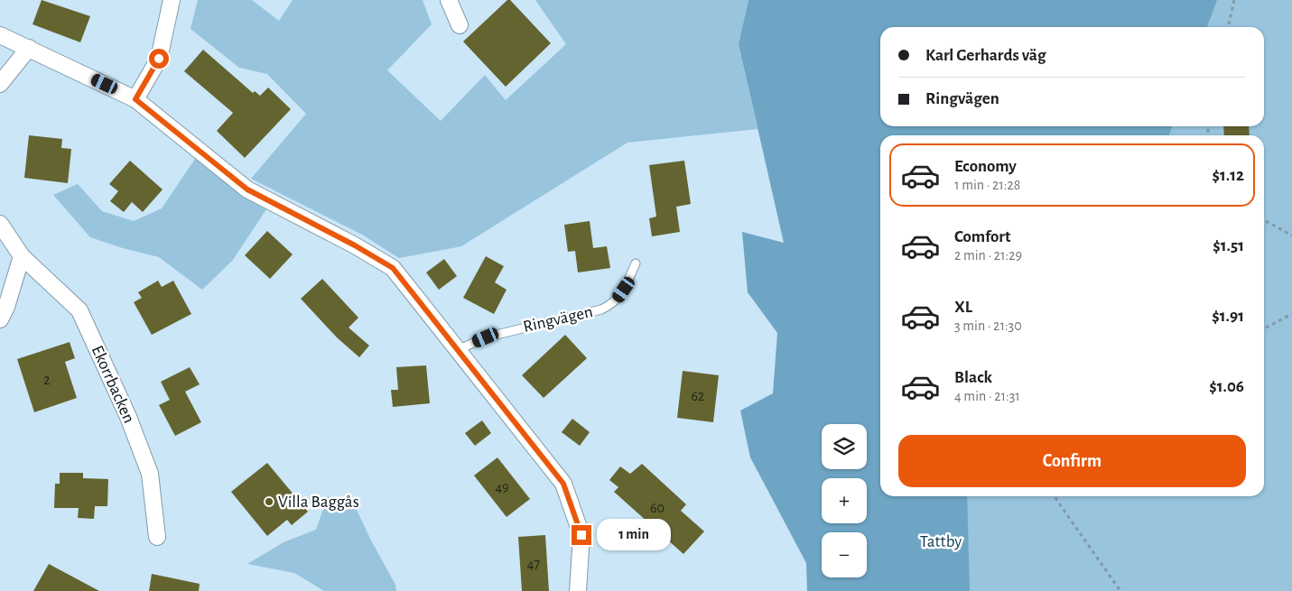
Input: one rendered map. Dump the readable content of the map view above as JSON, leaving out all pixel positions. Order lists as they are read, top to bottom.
{
  "streets": {
    "street": ["Ekorrbacken"],
    "lane": ["Ringvägen"]
  },
  "parks": ["Tattby"],
  "places": ["Villa Baggås"],
  "house_numbers": [
    "2",
    "62",
    "49",
    "60",
    "47"
  ],
  "page": {
    "banner": ["Karl Gerhards väg", "Ringvägen"],
    "list": [
      {
        "name": "Economy",
        "note": "1 min · 21:28",
        "value": "$1.12"
      },
      {
        "name": "Comfort",
        "note": "2 min · 21:29",
        "value": "$1.51"
      },
      {
        "name": "XL",
        "note": "3 min · 21:30",
        "value": "$1.91"
      },
      {
        "name": "Black",
        "note": "4 min · 21:31",
        "value": "$1.06"
      }
    ],
    "map_buttons": ["+", "−"],
    "buttons": "Confirm",
    "bubble": "1 min"
  }
}
